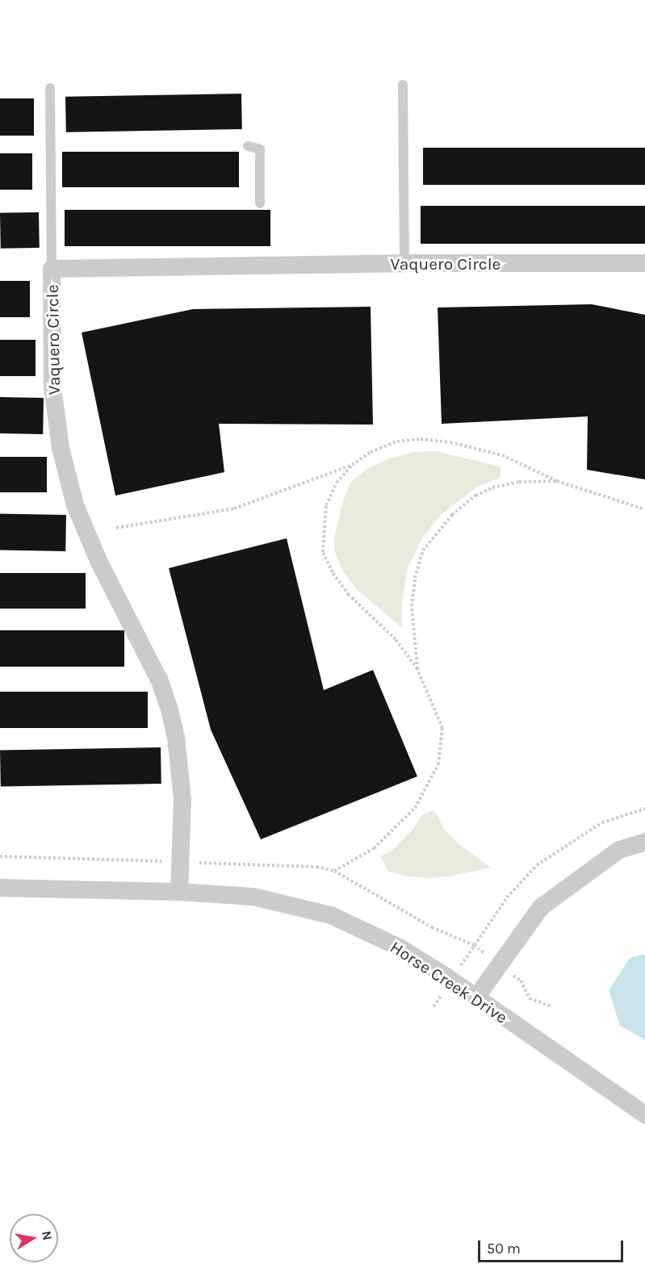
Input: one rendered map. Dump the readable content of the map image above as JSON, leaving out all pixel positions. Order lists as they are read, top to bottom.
{
  "streets": {
    "street": ["Vaquero Circle", "Horse Creek Drive"]
  },
  "crossings": [
    ["Vaquero Circle", "Horse Creek Drive"]
  ],
  "scale_bar": "50 m",
  "north": "right"
}
